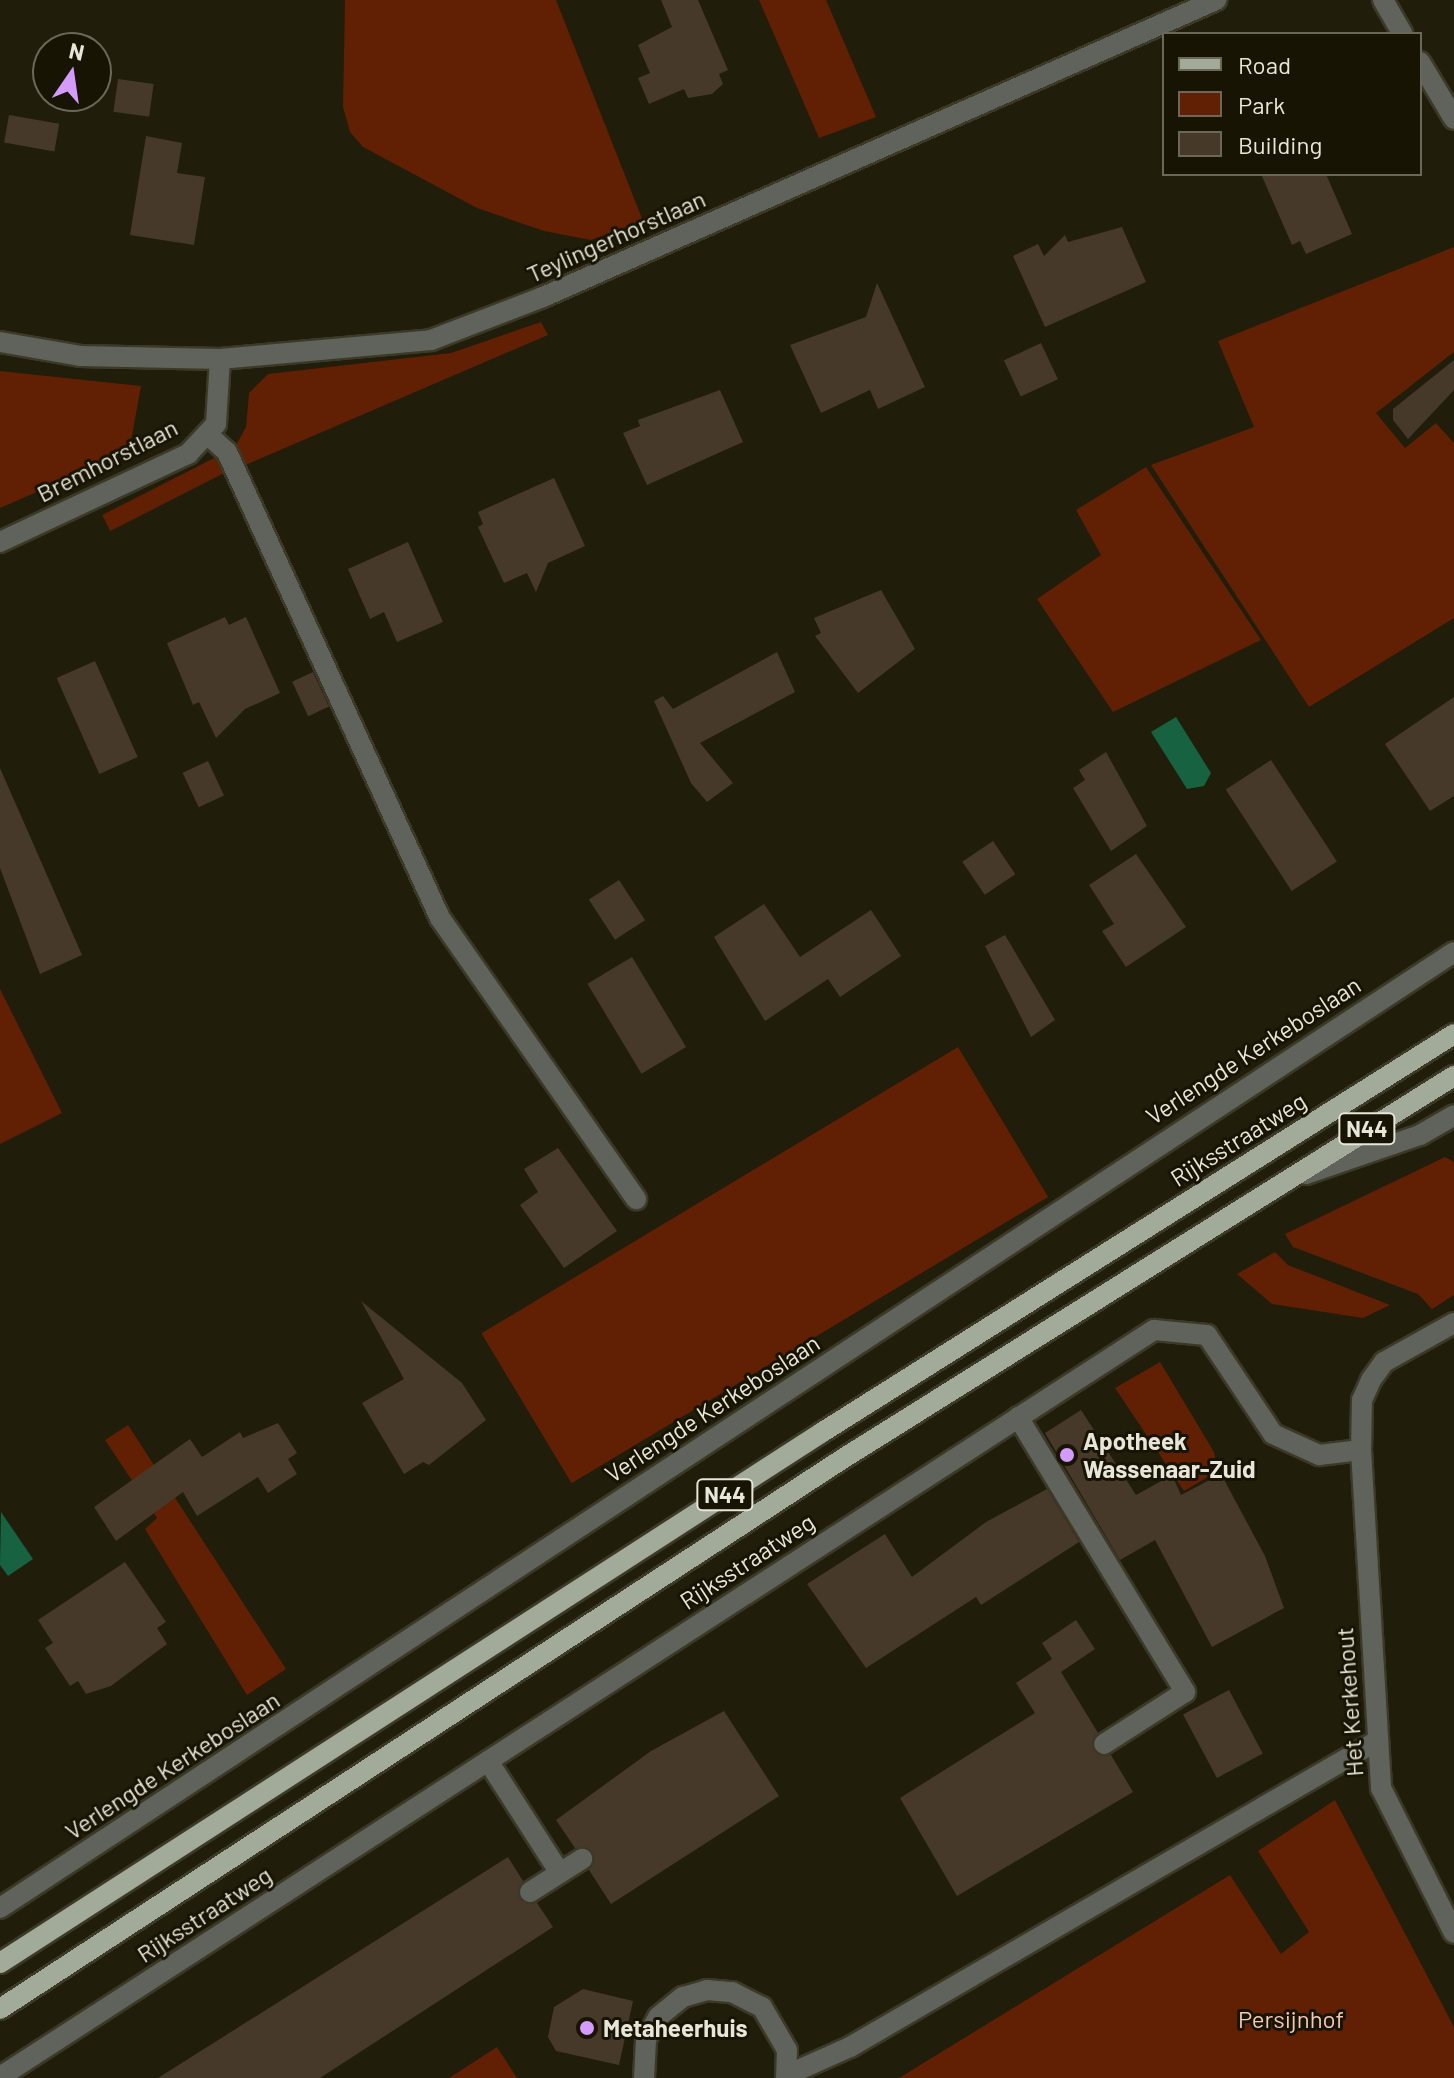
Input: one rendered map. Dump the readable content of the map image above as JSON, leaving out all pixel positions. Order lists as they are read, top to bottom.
{
  "streets": {
    "main road": ["N44", "Rijksstraatweg"],
    "street": [
      "Teylingerhorstlaan",
      "Bremhorstlaan",
      "Verlengde Kerkeboslaan",
      "Het Kerkehout"
    ]
  },
  "crossings": [
    ["Teylingerhorstlaan", "Bremhorstlaan"],
    ["Rijksstraatweg", "Het Kerkehout"]
  ],
  "parks": ["Persijnhof"],
  "places": ["Apotheek Wassenaar-Zuid", "Metaheerhuis"],
  "legend": ["Road", "Park", "Building"],
  "north": "top"
}
